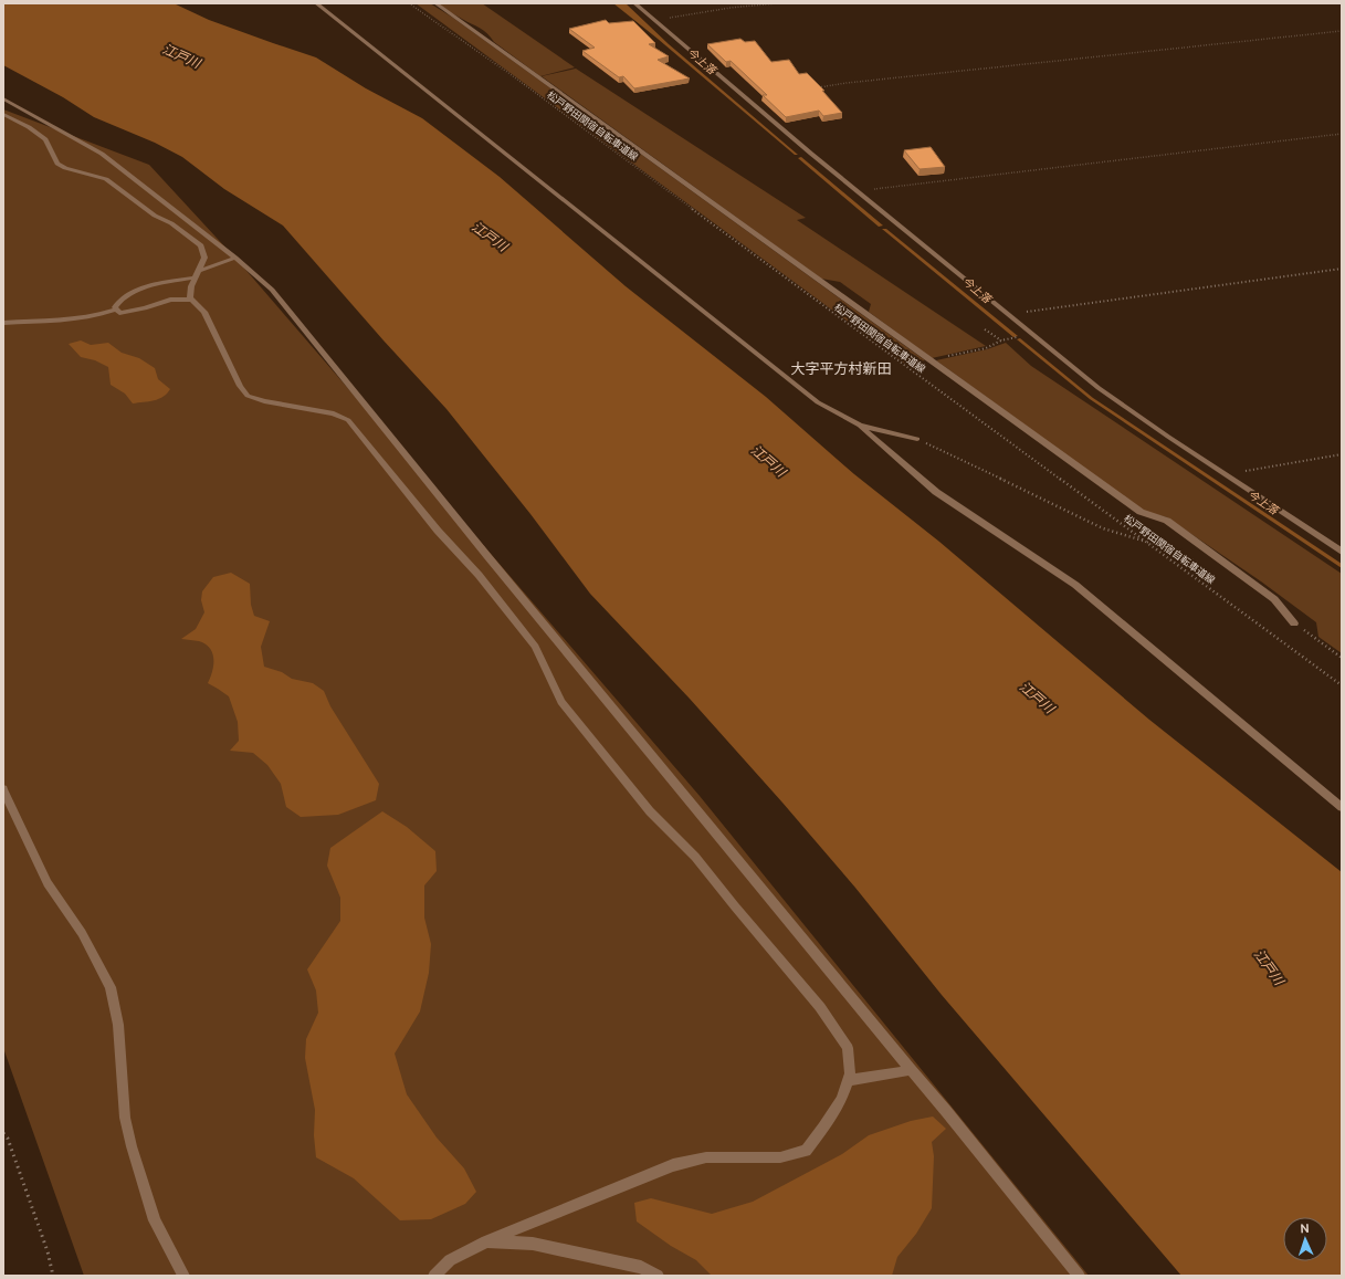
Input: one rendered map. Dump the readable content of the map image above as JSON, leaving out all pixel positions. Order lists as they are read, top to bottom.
{
  "streets": {
    "path": ["松戸野田関宿自転車道線"]
  },
  "districts": ["大字平方村新田"],
  "water": ["江戸川", "今上落"],
  "north": "top"
}
